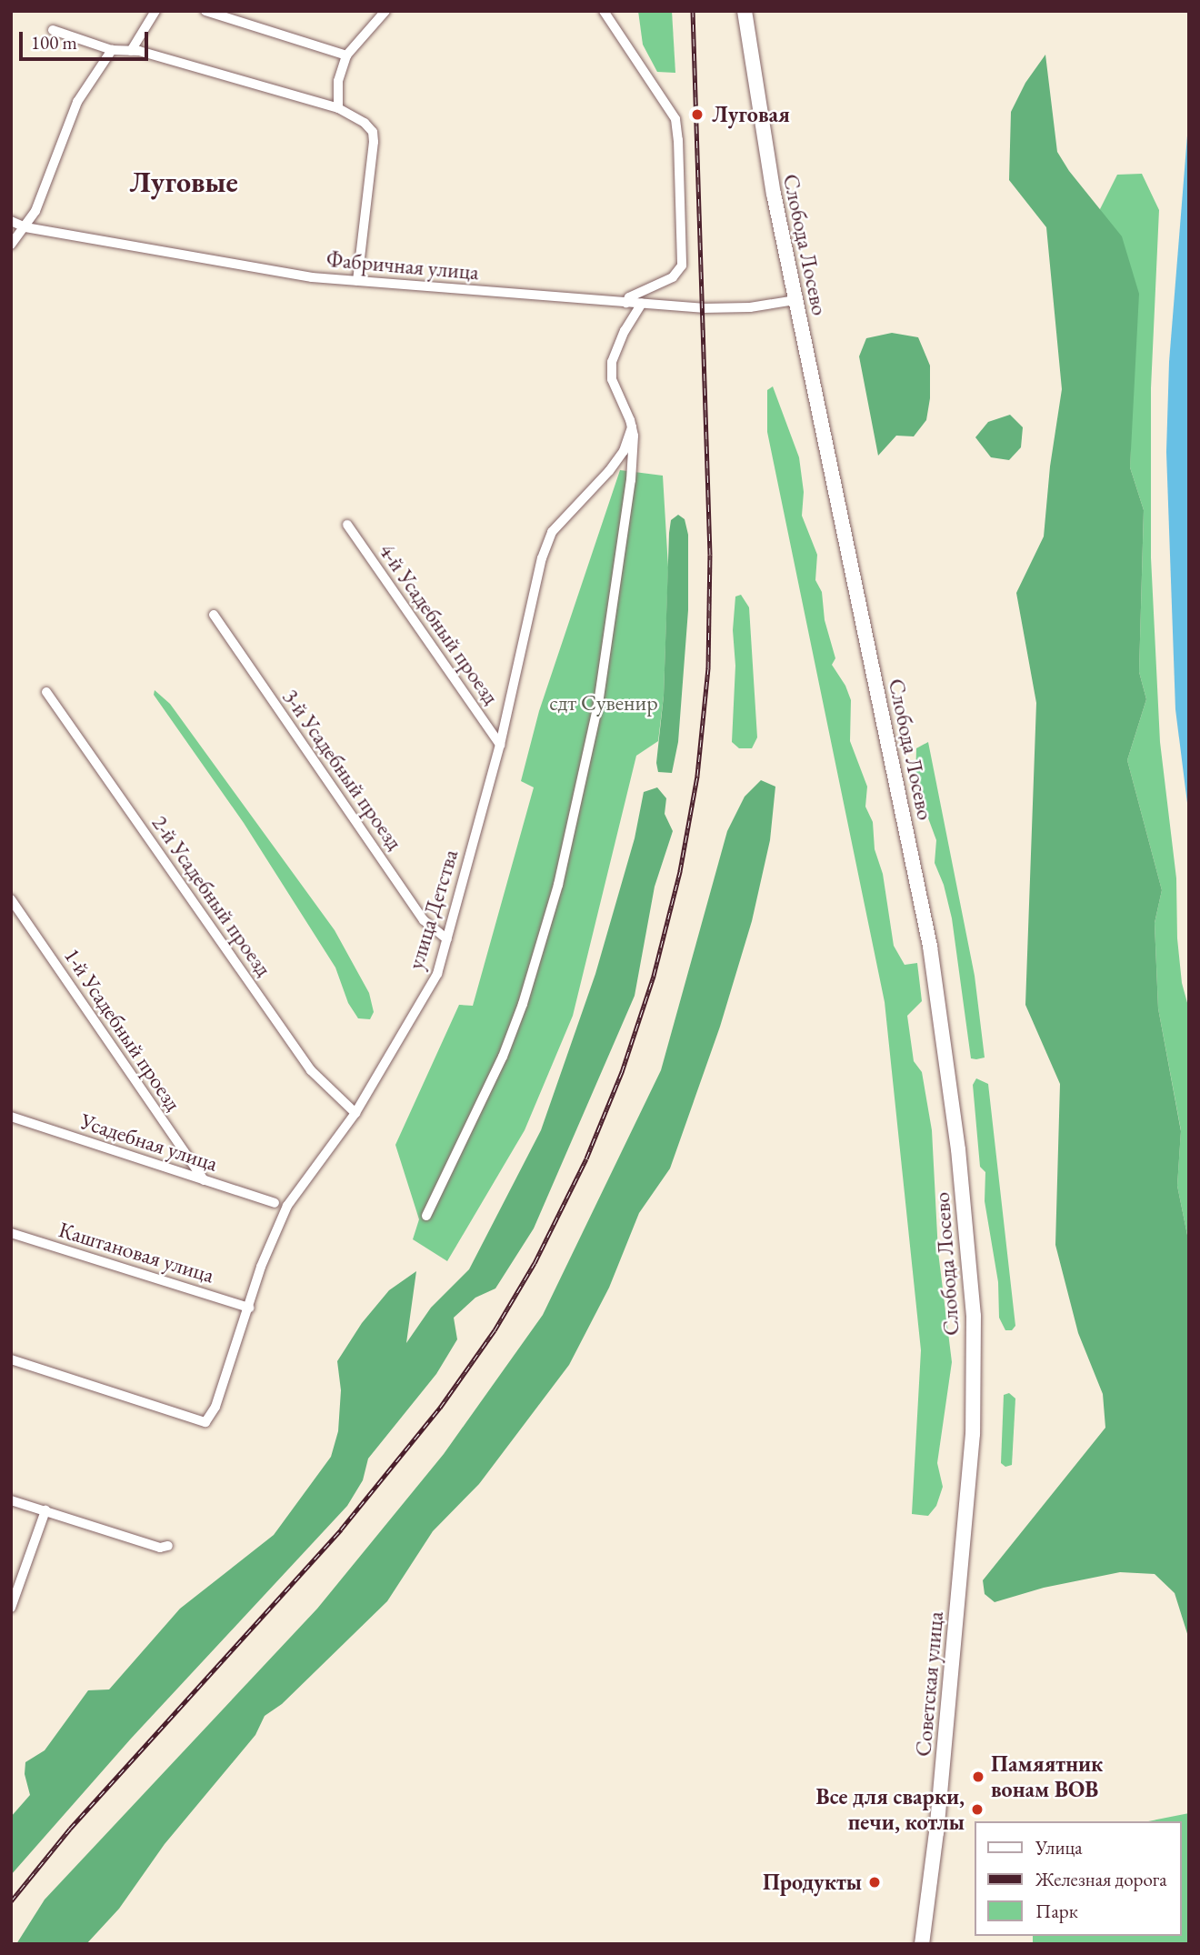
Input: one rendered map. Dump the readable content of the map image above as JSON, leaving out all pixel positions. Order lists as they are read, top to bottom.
{
  "streets": {
    "main road": ["Слобода Лосево", "Советская улица"],
    "street": [
      "Фабричная улица",
      "4-й Усадебный проезд",
      "3-й Усадебный проезд",
      "2-й Усадебный проезд",
      "улица Детства",
      "1-й Усадебный проезд",
      "Усадебная улица",
      "Каштановая улица"
    ]
  },
  "crossings": [
    ["Слобода Лосево", "Фабричная улица"],
    ["Слобода Лосево", "Советская улица"],
    ["4-й Усадебный проезд", "улица Детства"],
    ["3-й Усадебный проезд", "улица Детства"],
    ["2-й Усадебный проезд", "улица Детства"],
    ["улица Детства", "Каштановая улица"],
    ["1-й Усадебный проезд", "Усадебная улица"]
  ],
  "districts": ["Луговые"],
  "parks": ["сдт Сувенир"],
  "places": [
    "Луговая",
    "Памяятник вонам ВОВ",
    "Все для сварки, печи, котлы",
    "Продукты"
  ],
  "legend": ["Улица", "Железная дорога", "Парк"],
  "scale_bar": "100 m"
}
